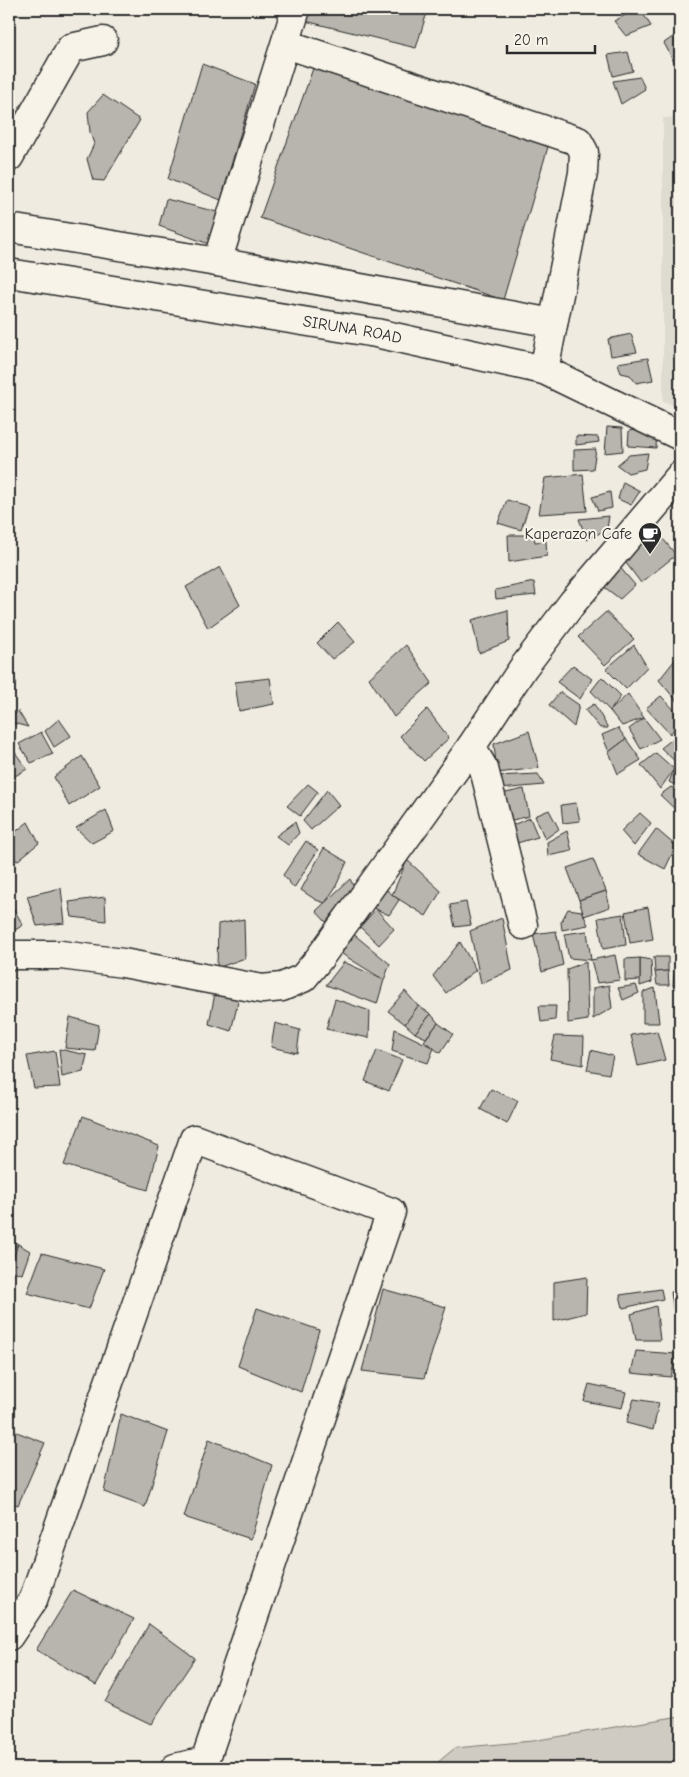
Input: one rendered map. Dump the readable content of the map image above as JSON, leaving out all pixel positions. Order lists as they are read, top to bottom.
{
  "streets": {
    "street": ["SIRUNA ROAD"]
  },
  "places": {
    "cafe": ["Kaperazon Cafe"]
  },
  "scale_bar": "20 m"
}
